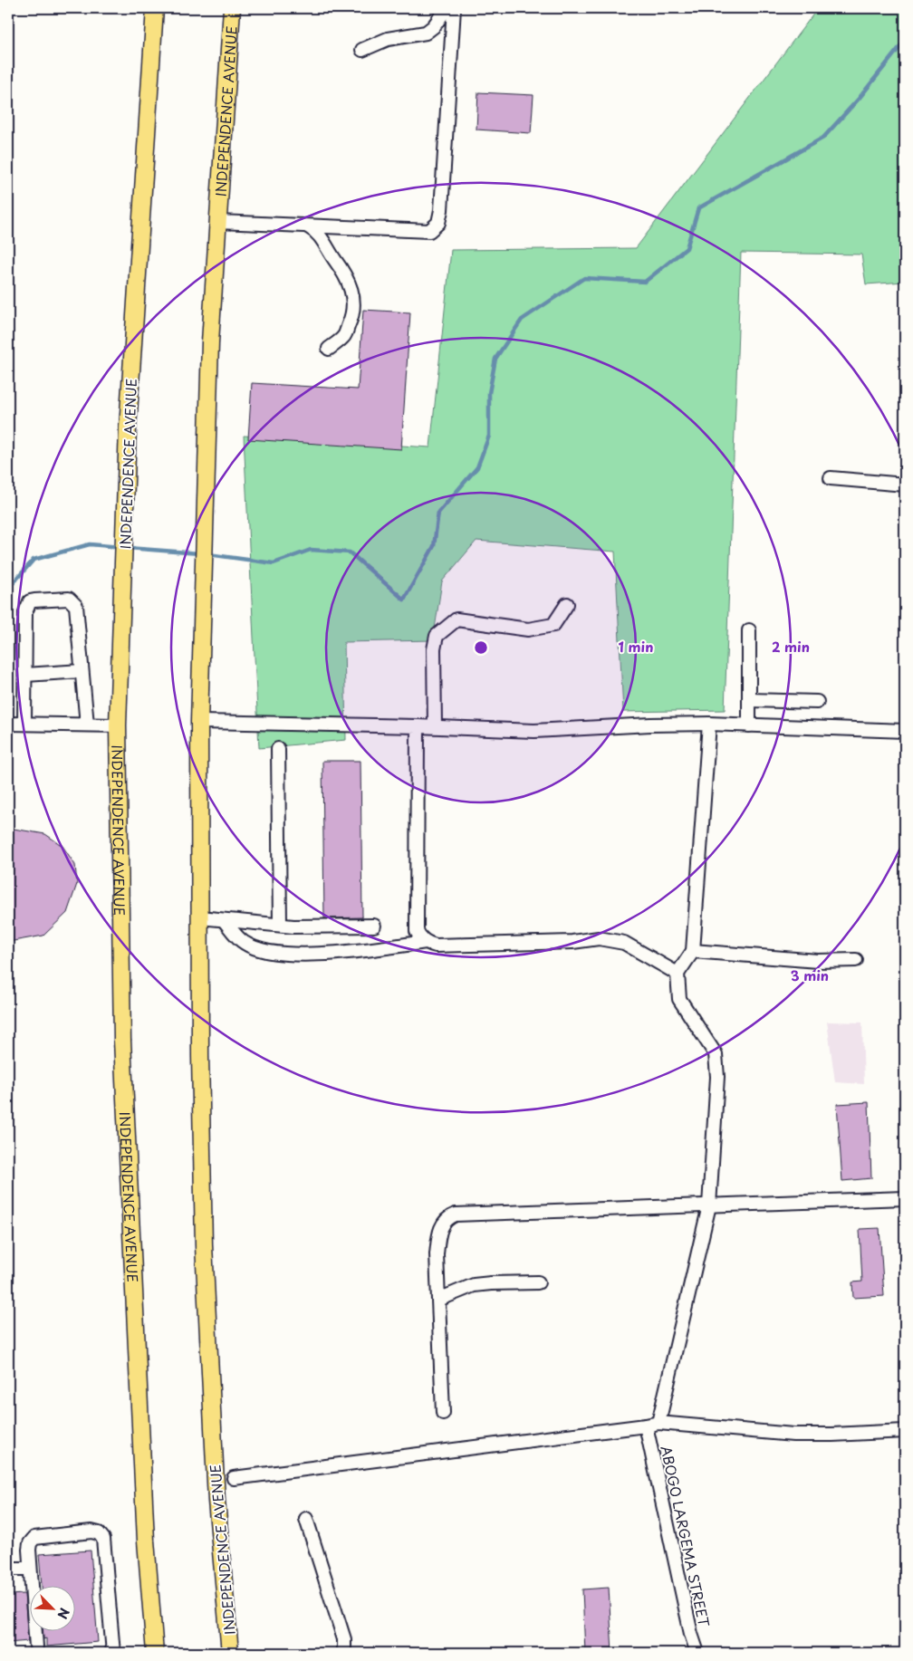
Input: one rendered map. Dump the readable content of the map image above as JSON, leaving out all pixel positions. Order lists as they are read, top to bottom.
{
  "streets": {
    "main road": ["INDEPENDENCE AVENUE"],
    "street": ["ABOGO LARGEMA STREET"]
  },
  "north": "bottom right",
  "rings": ["1 min", "2 min", "3 min"]
}
